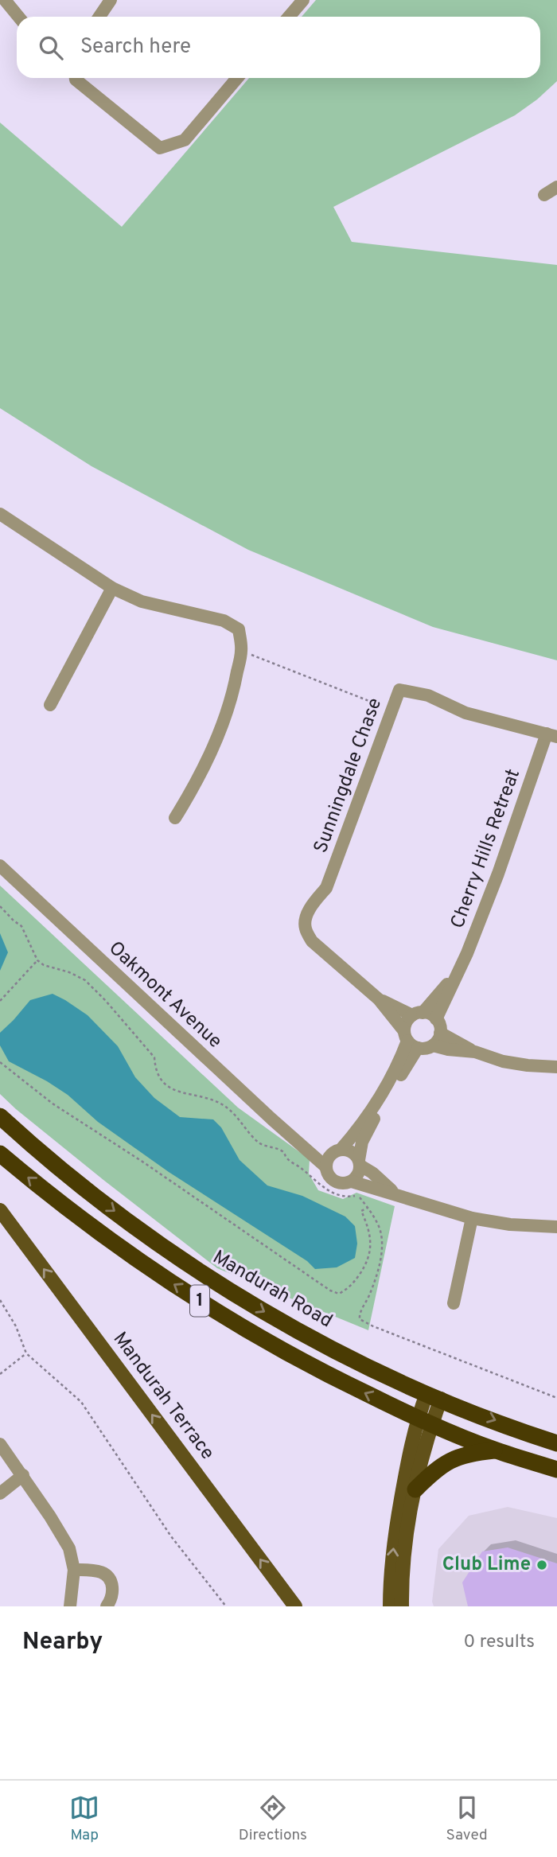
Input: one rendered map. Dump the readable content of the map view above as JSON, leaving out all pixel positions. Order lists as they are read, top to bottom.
{
  "streets": {
    "highway": ["Mandurah Road", "1"],
    "main road": ["Mandurah Terrace"],
    "street": ["Sunningdale Chase", "Cherry Hills Retreat", "Oakmont Avenue"]
  },
  "crossings": [
    ["Sunningdale Chase", "Cherry Hills Retreat"]
  ],
  "one_way": ["Mandurah Terrace"],
  "places": ["Club Lime"],
  "page": {
    "search": "Search here",
    "heading": ["Nearby", "0 results"],
    "nav": ["Map", "Directions", "Saved"]
  }
}
